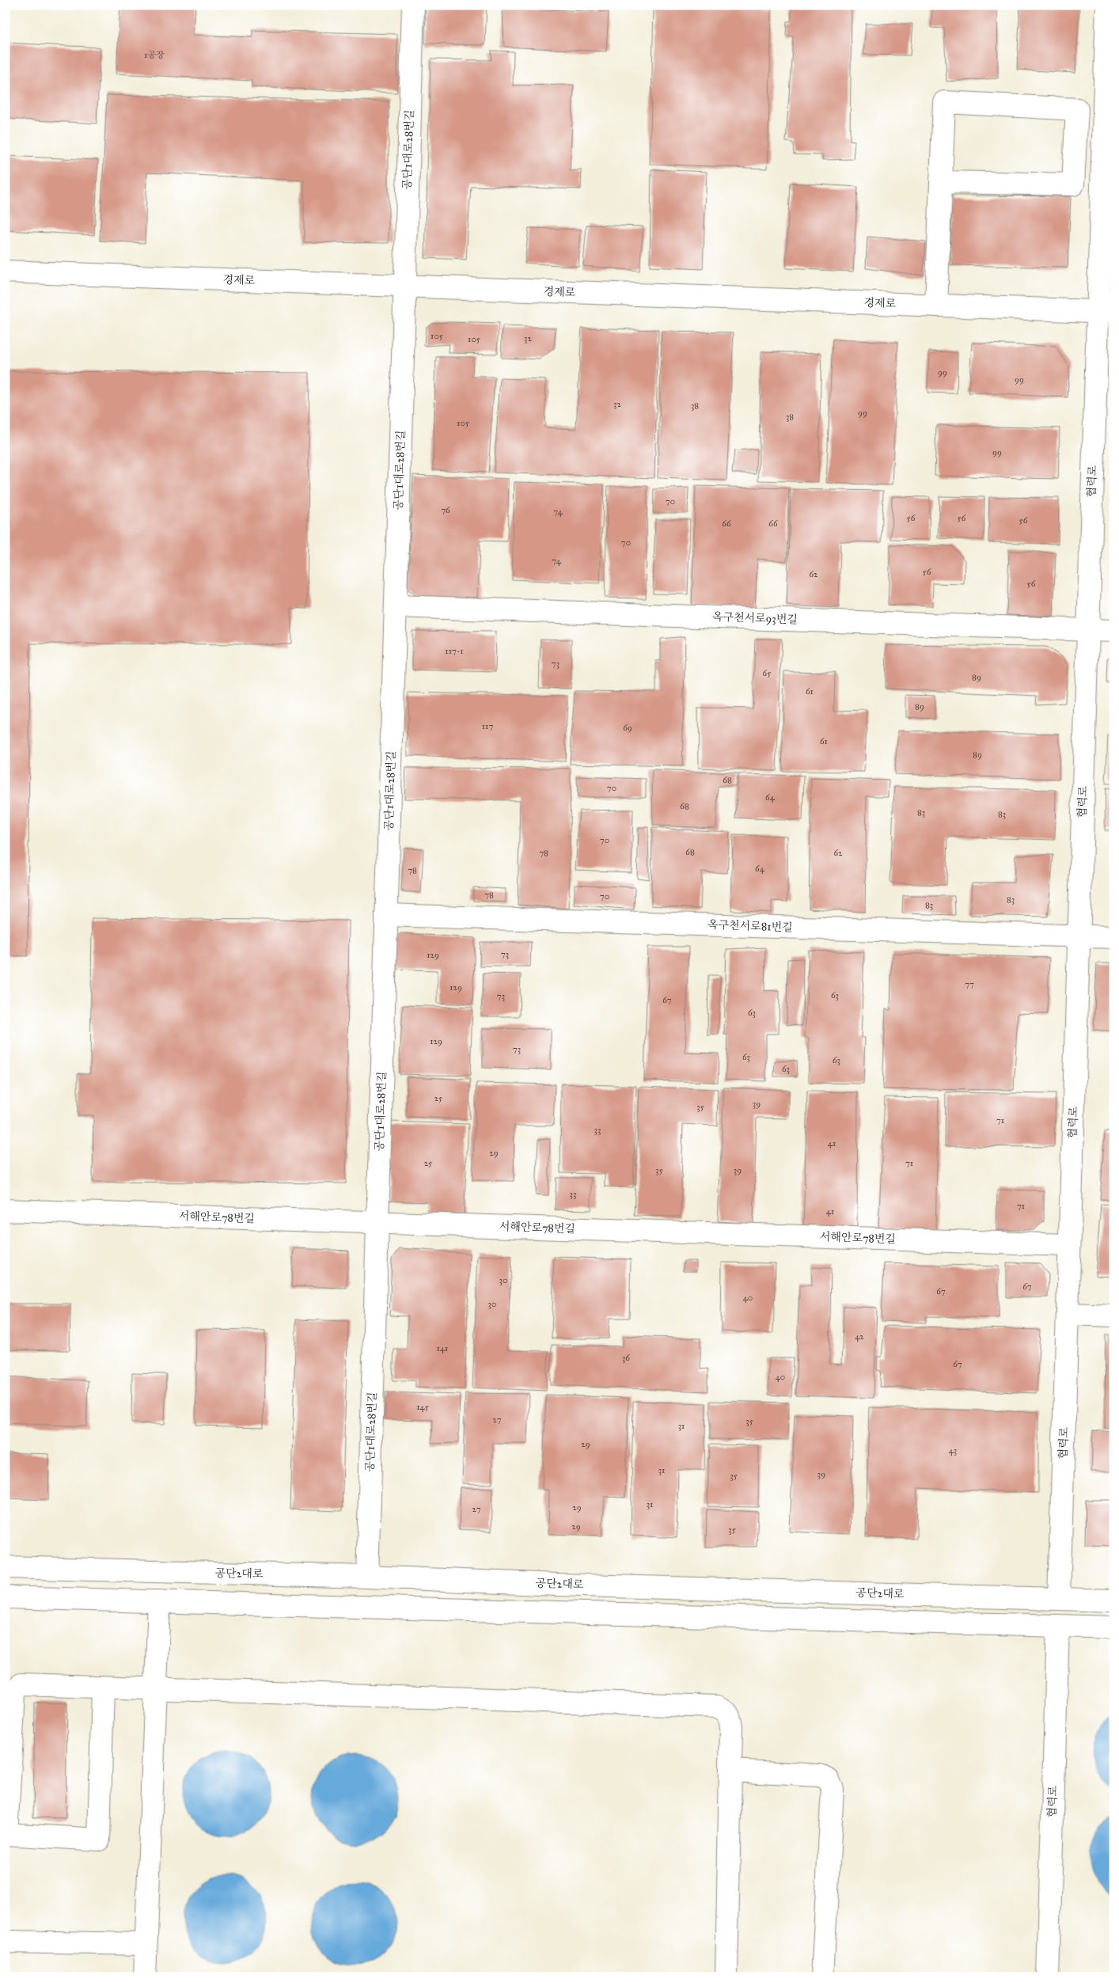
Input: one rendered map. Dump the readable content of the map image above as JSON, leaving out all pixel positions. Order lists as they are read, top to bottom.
{
  "streets": {
    "street": [
      "공단1대로28번길",
      "경제로",
      "협력로",
      "옥구천서로93번길",
      "옥구천서로81번길",
      "서해안로78번길",
      "공단2대로"
    ]
  },
  "crossings": [
    ["공단1대로28번길", "경제로"],
    ["공단1대로28번길", "옥구천서로93번길"],
    ["공단1대로28번길", "옥구천서로81번길"],
    ["공단1대로28번길", "서해안로78번길"],
    ["공단1대로28번길", "공단2대로"],
    ["경제로", "협력로"],
    ["협력로", "옥구천서로93번길"],
    ["협력로", "옥구천서로81번길"],
    ["협력로", "서해안로78번길"],
    ["협력로", "공단2대로"]
  ],
  "house_numbers": [
    "1공장",
    "105",
    "32",
    "105",
    "99",
    "99",
    "32",
    "38",
    "99",
    "38",
    "105",
    "99",
    "70",
    "76",
    "74",
    "56",
    "56",
    "56",
    "66",
    "66",
    "70",
    "74",
    "56",
    "62",
    "56",
    "117-1",
    "73",
    "65",
    "89",
    "61",
    "89",
    "117",
    "69",
    "61",
    "89",
    "68",
    "70",
    "64",
    "68",
    "83",
    "83",
    "70",
    "68",
    "78",
    "62",
    "64",
    "78",
    "78",
    "70",
    "83",
    "83",
    "73",
    "129",
    "77",
    "129",
    "63",
    "73",
    "67",
    "63",
    "129",
    "73",
    "63",
    "63",
    "63",
    "25",
    "39",
    "35",
    "71",
    "33",
    "41",
    "29",
    "25",
    "71",
    "35",
    "39",
    "33",
    "71",
    "41",
    "30",
    "67",
    "67",
    "40",
    "30",
    "42",
    "141",
    "36",
    "67",
    "40",
    "145",
    "27",
    "35",
    "31",
    "29",
    "43",
    "31",
    "39",
    "35",
    "31",
    "29",
    "27",
    "29",
    "35"
  ]
}
